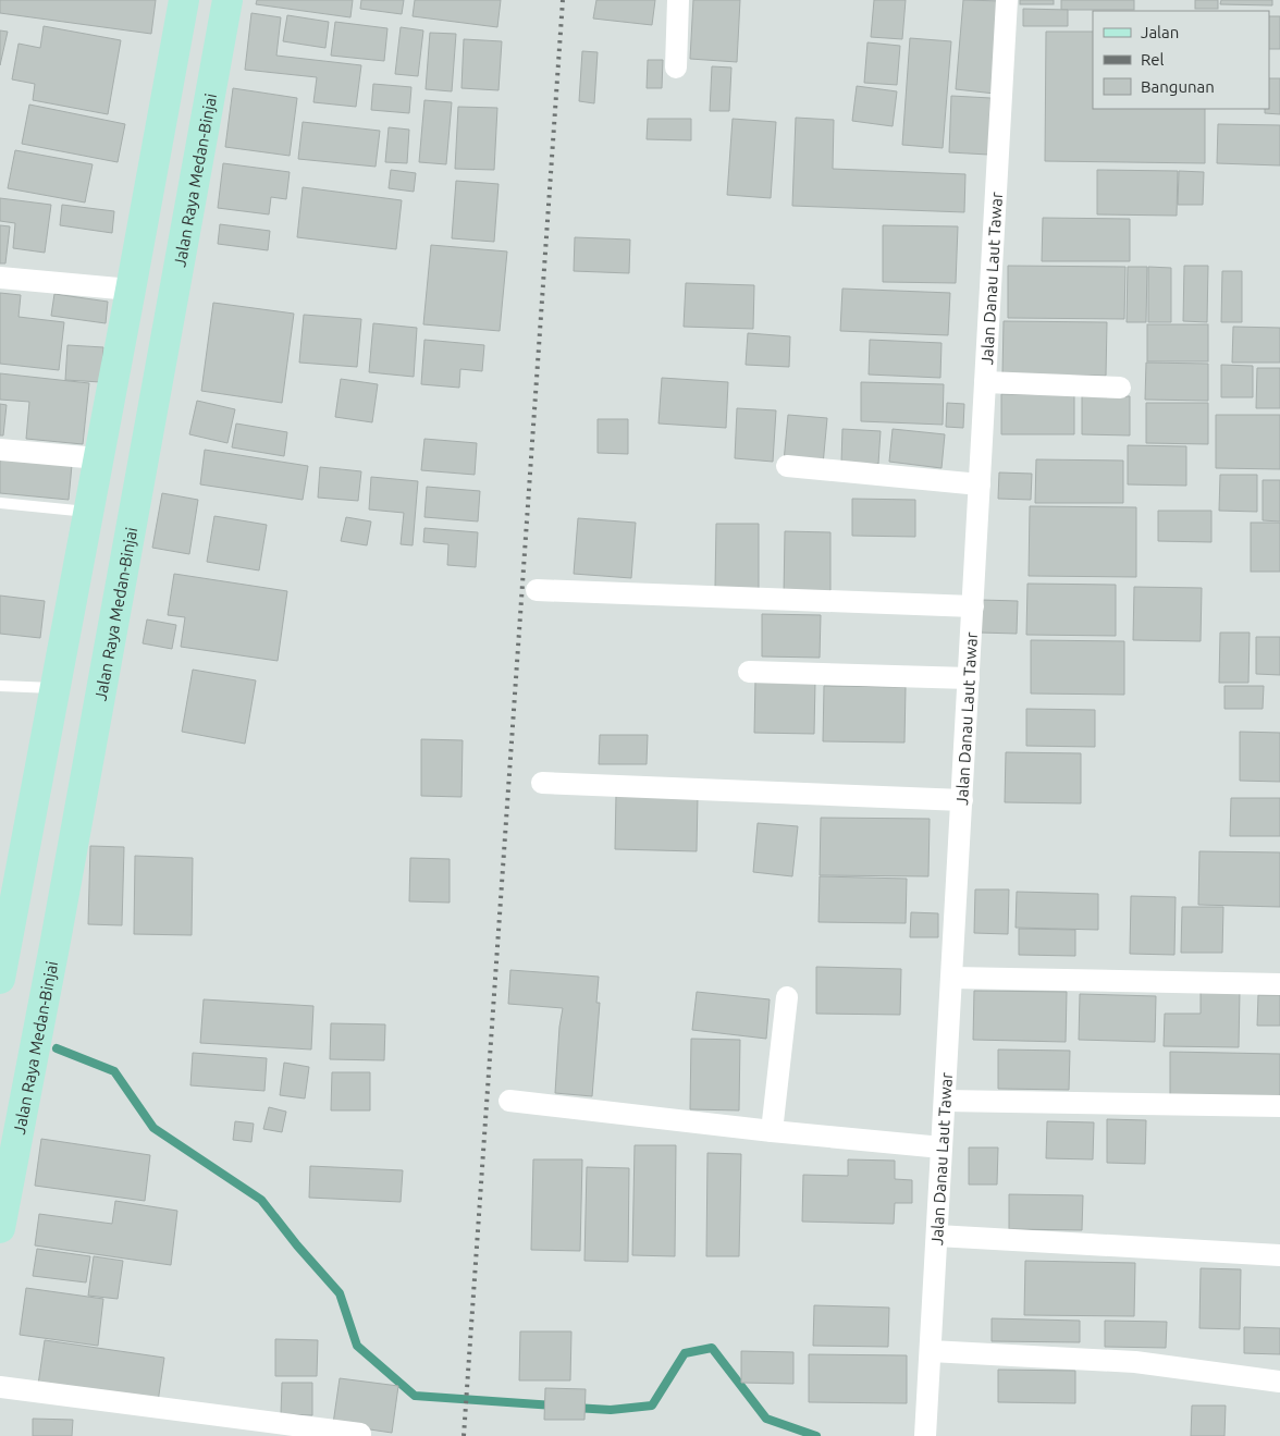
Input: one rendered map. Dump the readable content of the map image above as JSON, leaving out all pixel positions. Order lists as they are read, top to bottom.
{
  "streets": {
    "main road": ["Jalan Raya Medan-Binjai"],
    "street": ["Jalan Danau Laut Tawar"]
  },
  "legend": ["Jalan", "Rel", "Bangunan"]
}
